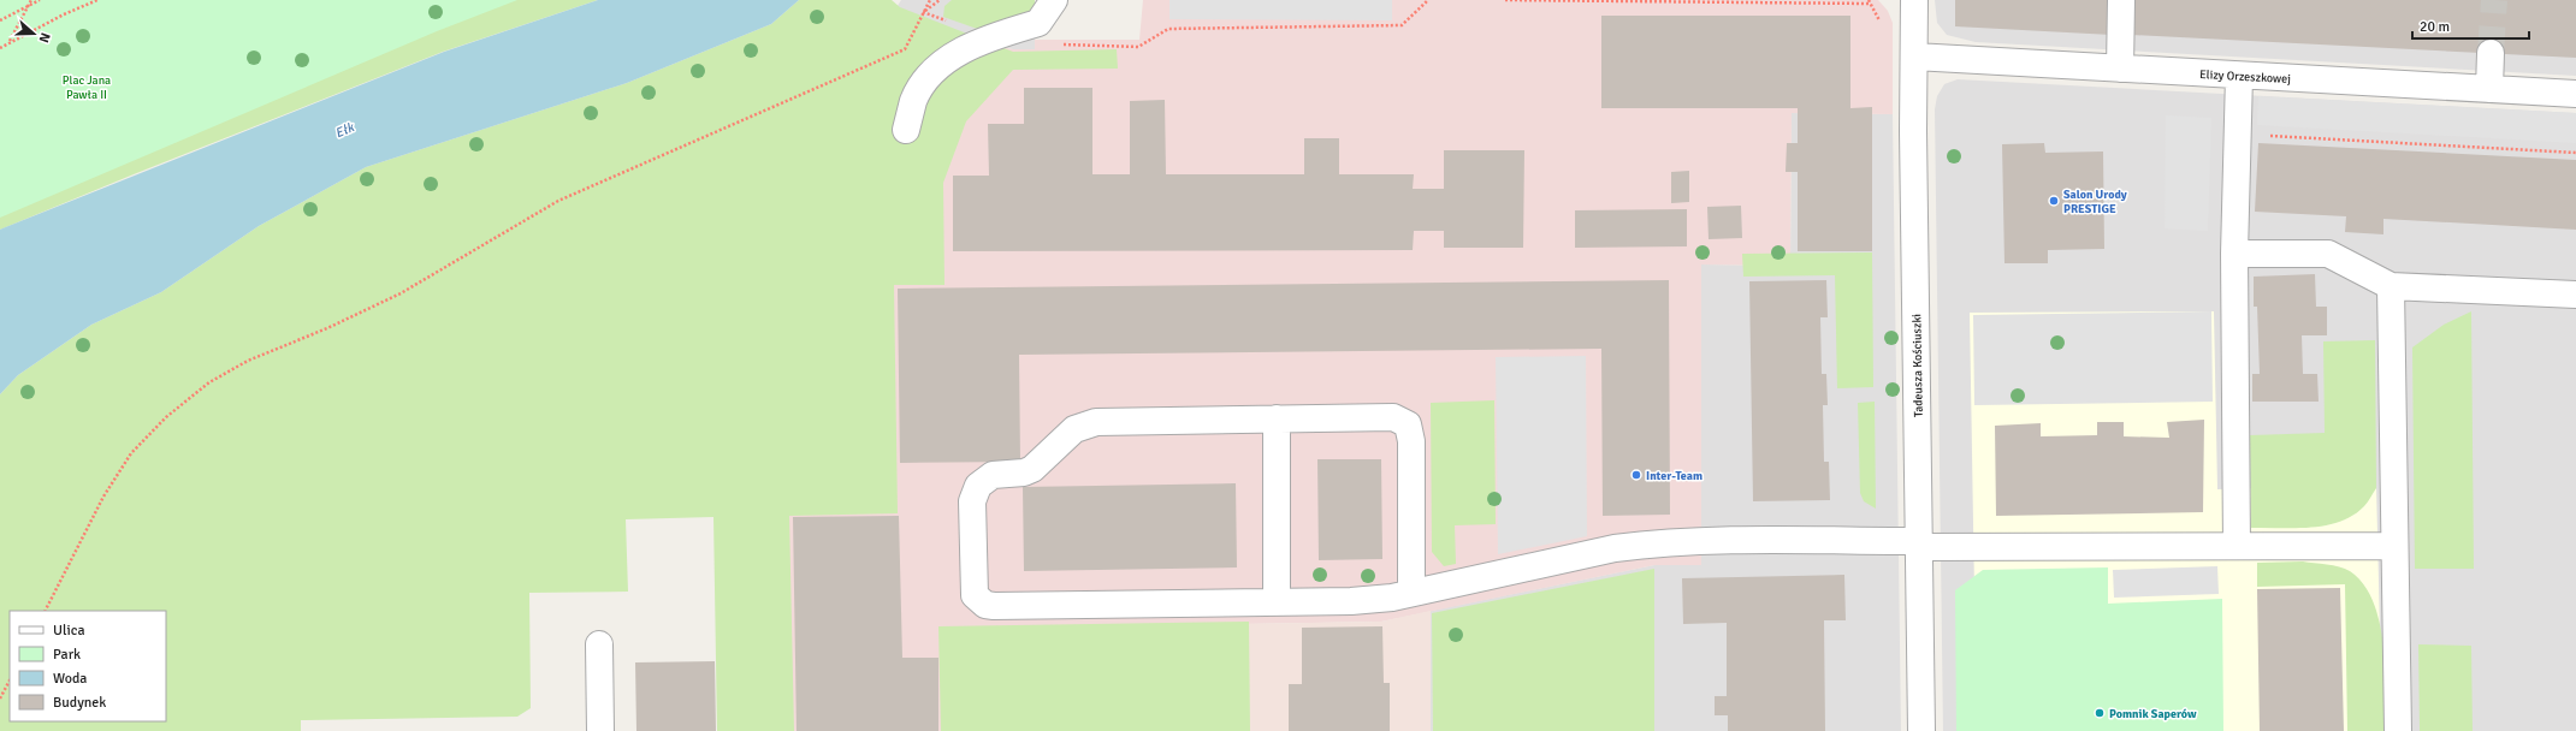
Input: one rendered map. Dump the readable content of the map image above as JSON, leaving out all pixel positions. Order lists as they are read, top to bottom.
{
  "streets": {
    "street": ["Elizy Orzeszkowej", "Tadeusza Kościuszki"]
  },
  "crossings": [
    ["Elizy Orzeszkowej", "Tadeusza Kościuszki"]
  ],
  "water": ["Ełk"],
  "parks": ["Plac Jana Pawła II"],
  "places": ["Salon Urody PRESTIGE", "Inter-Team", "Pomnik Saperów"],
  "legend": [
    "Ulica",
    "Park",
    "Woda",
    "Budynek"
  ],
  "scale_bar": "20 m",
  "north": "right"
}
